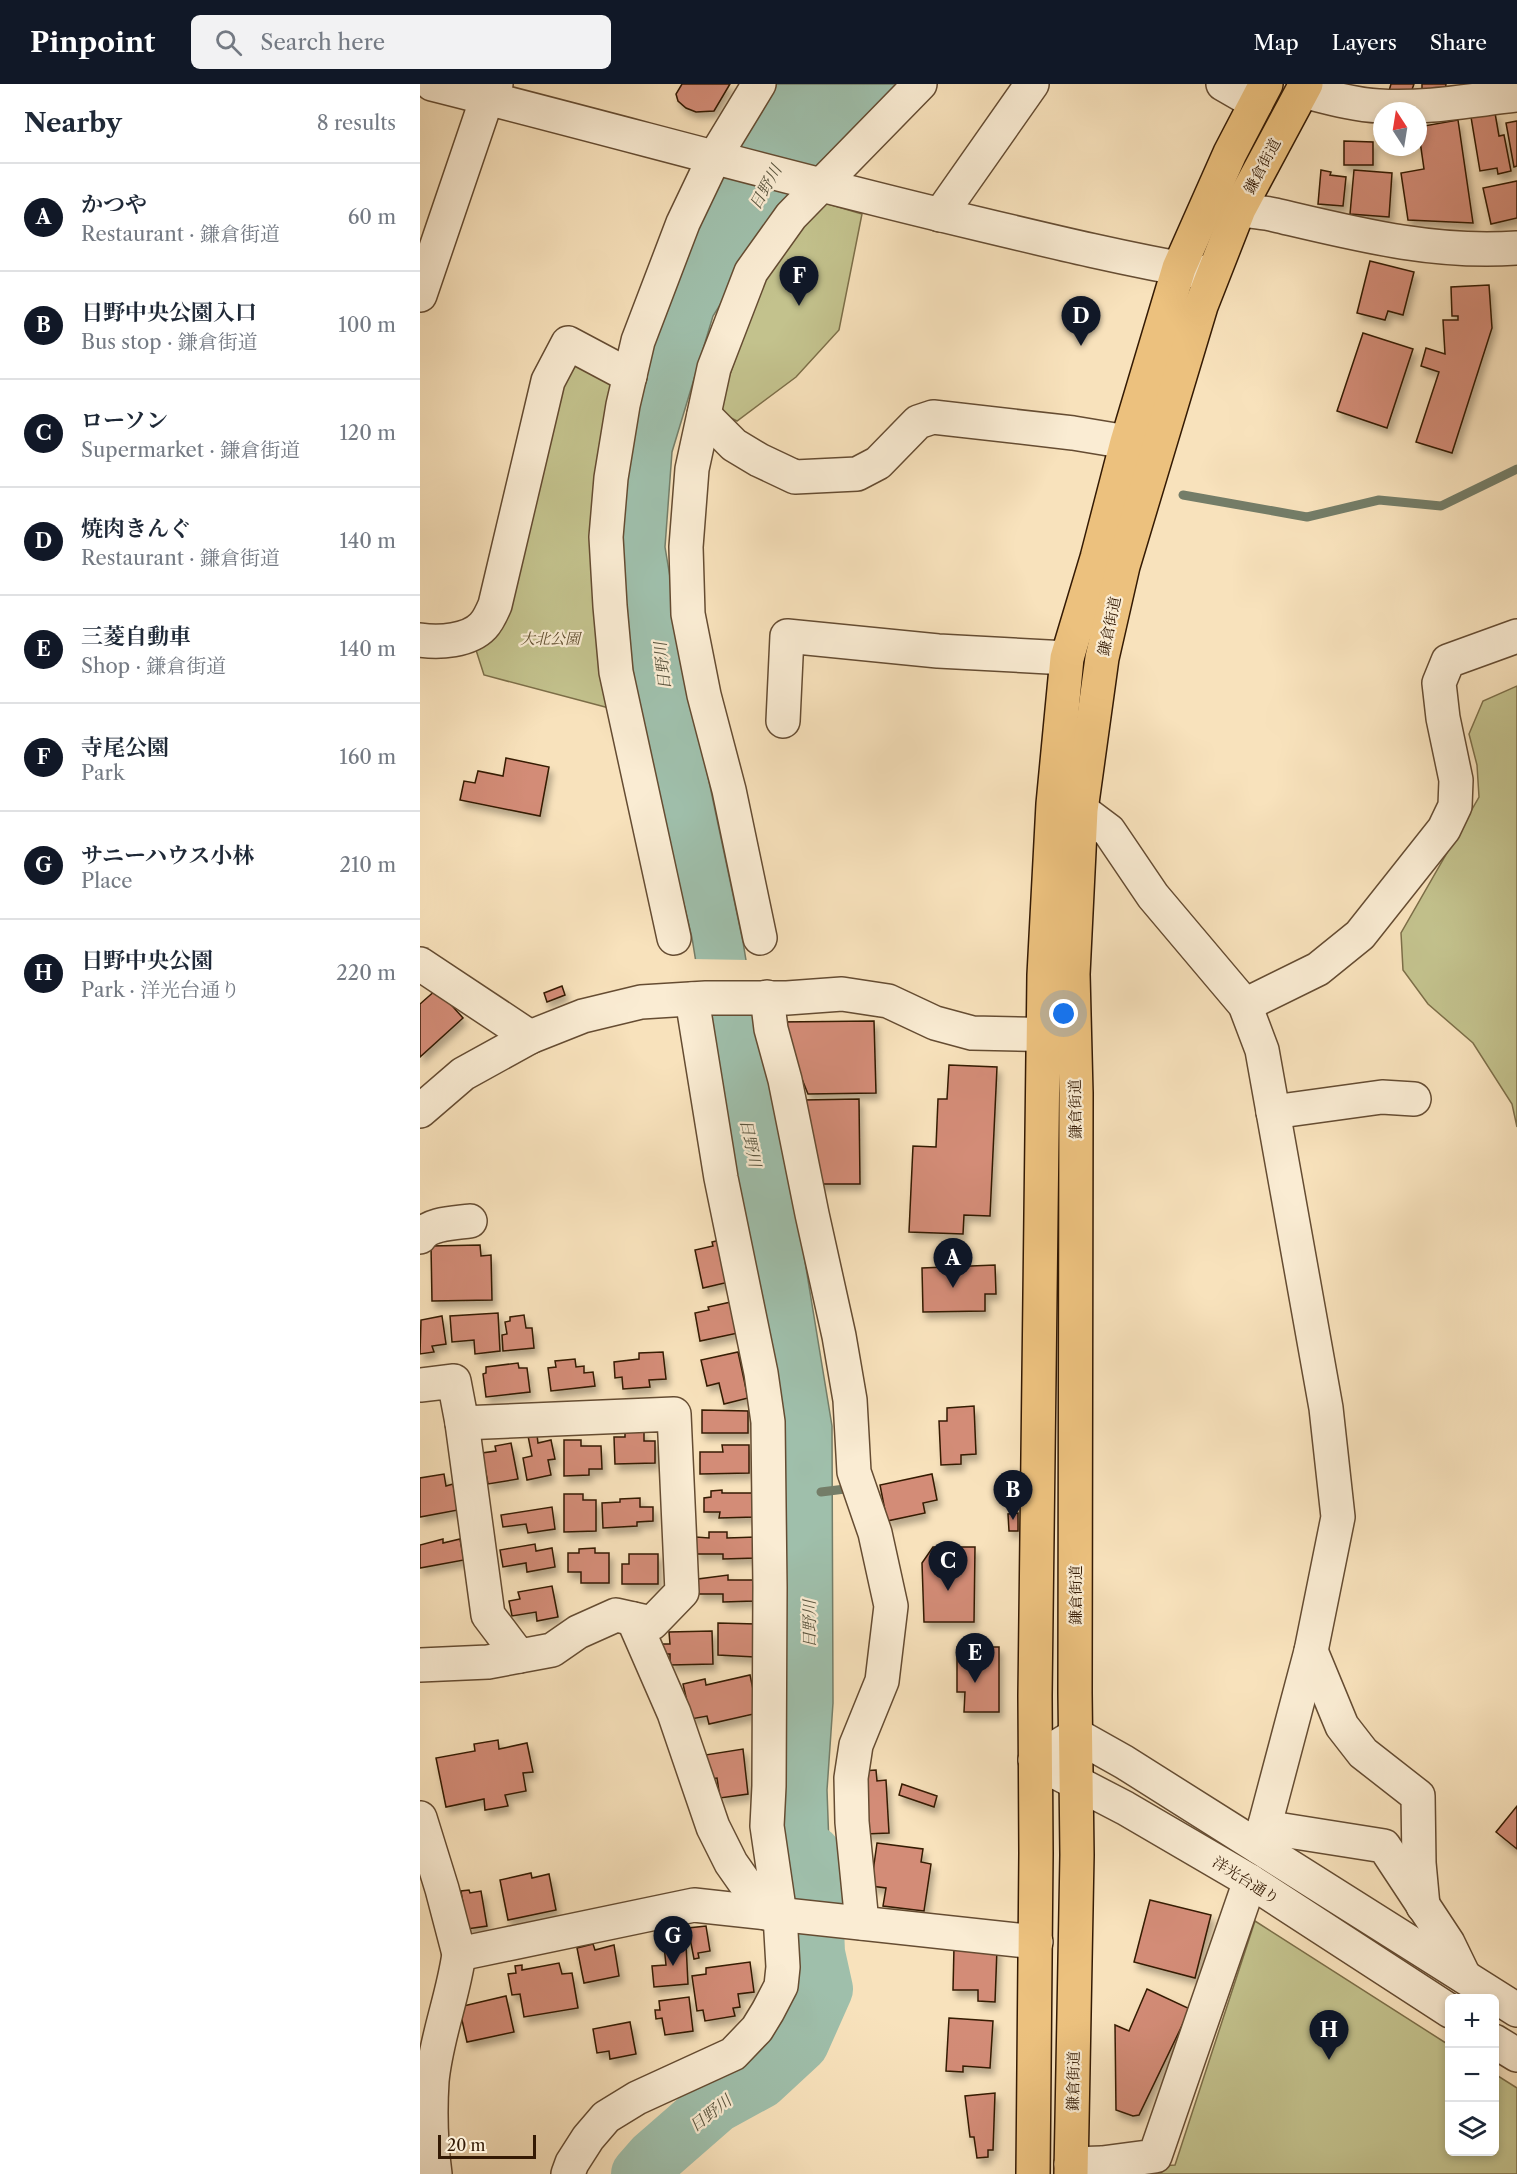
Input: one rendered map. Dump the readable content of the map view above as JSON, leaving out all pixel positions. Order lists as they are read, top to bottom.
{
  "streets": {
    "main road": ["鎌倉街道"],
    "street": ["洋光台通り"]
  },
  "crossings": [
    ["鎌倉街道", "洋光台通り"]
  ],
  "water": ["日野川"],
  "parks": ["大北公園"],
  "scale_bar": "20 m",
  "north": "top",
  "page": {
    "header": "Pinpoint",
    "search": "Search here",
    "nav": ["Map", "Layers", "Share"],
    "heading": ["Nearby", "8 results"],
    "list": [
      {
        "mark": "A",
        "name": "かつや",
        "note": "Restaurant · 鎌倉街道",
        "value": "60 m"
      },
      {
        "mark": "B",
        "name": "日野中央公園入口",
        "note": "Bus stop · 鎌倉街道",
        "value": "100 m"
      },
      {
        "mark": "C",
        "name": "ローソン",
        "note": "Supermarket · 鎌倉街道",
        "value": "120 m"
      },
      {
        "mark": "D",
        "name": "焼肉きんぐ",
        "note": "Restaurant · 鎌倉街道",
        "value": "140 m"
      },
      {
        "mark": "E",
        "name": "三菱自動車",
        "note": "Shop · 鎌倉街道",
        "value": "140 m"
      },
      {
        "mark": "F",
        "name": "寺尾公園",
        "note": "Park",
        "value": "160 m"
      },
      {
        "mark": "G",
        "name": "サニーハウス小林",
        "note": "Place",
        "value": "210 m"
      },
      {
        "mark": "H",
        "name": "日野中央公園",
        "note": "Park · 洋光台通り",
        "value": "220 m"
      }
    ],
    "pins": [
      "F",
      "D",
      "A",
      "B",
      "C",
      "E",
      "G",
      "H"
    ],
    "map_buttons": ["+", "−"],
    "scale": "20 m"
  }
}
